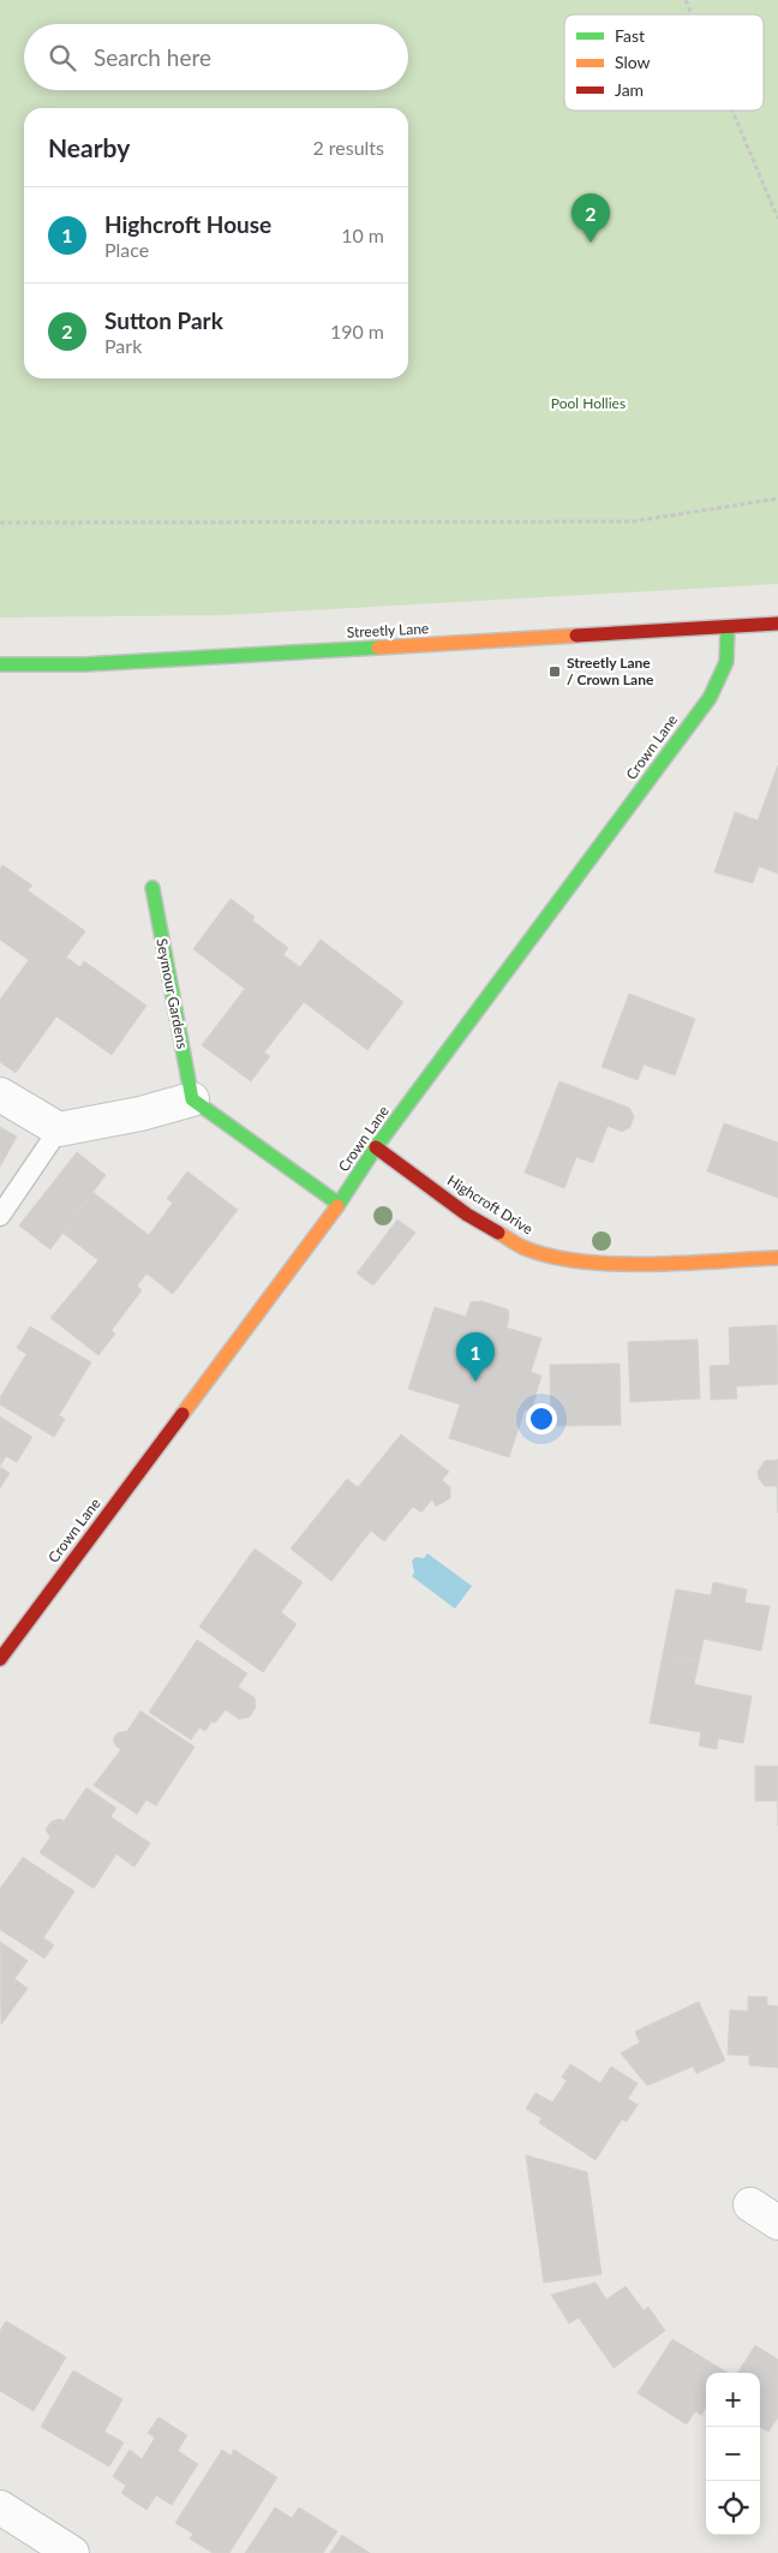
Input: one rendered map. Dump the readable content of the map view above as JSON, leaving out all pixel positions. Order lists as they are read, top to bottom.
{
  "streets": {
    "street": [
      "Streetly Lane",
      "Crown Lane",
      "Seymour Gardens",
      "Highcroft Drive"
    ]
  },
  "crossings": [
    ["Streetly Lane", "Crown Lane"],
    ["Crown Lane", "Highcroft Drive"]
  ],
  "parks": ["Pool Hollies"],
  "places": {
    "transit": ["Streetly Lane / Crown Lane"]
  },
  "legend": ["Fast", "Slow", "Jam"],
  "page": {
    "search": "Search here",
    "heading": ["Nearby", "2 results"],
    "list": [
      {
        "mark": "1",
        "name": "Highcroft House",
        "note": "Place",
        "value": "10 m"
      },
      {
        "mark": "2",
        "name": "Sutton Park",
        "note": "Park",
        "value": "190 m"
      }
    ],
    "pins": ["2", "1"],
    "map_buttons": ["+", "−"]
  }
}
